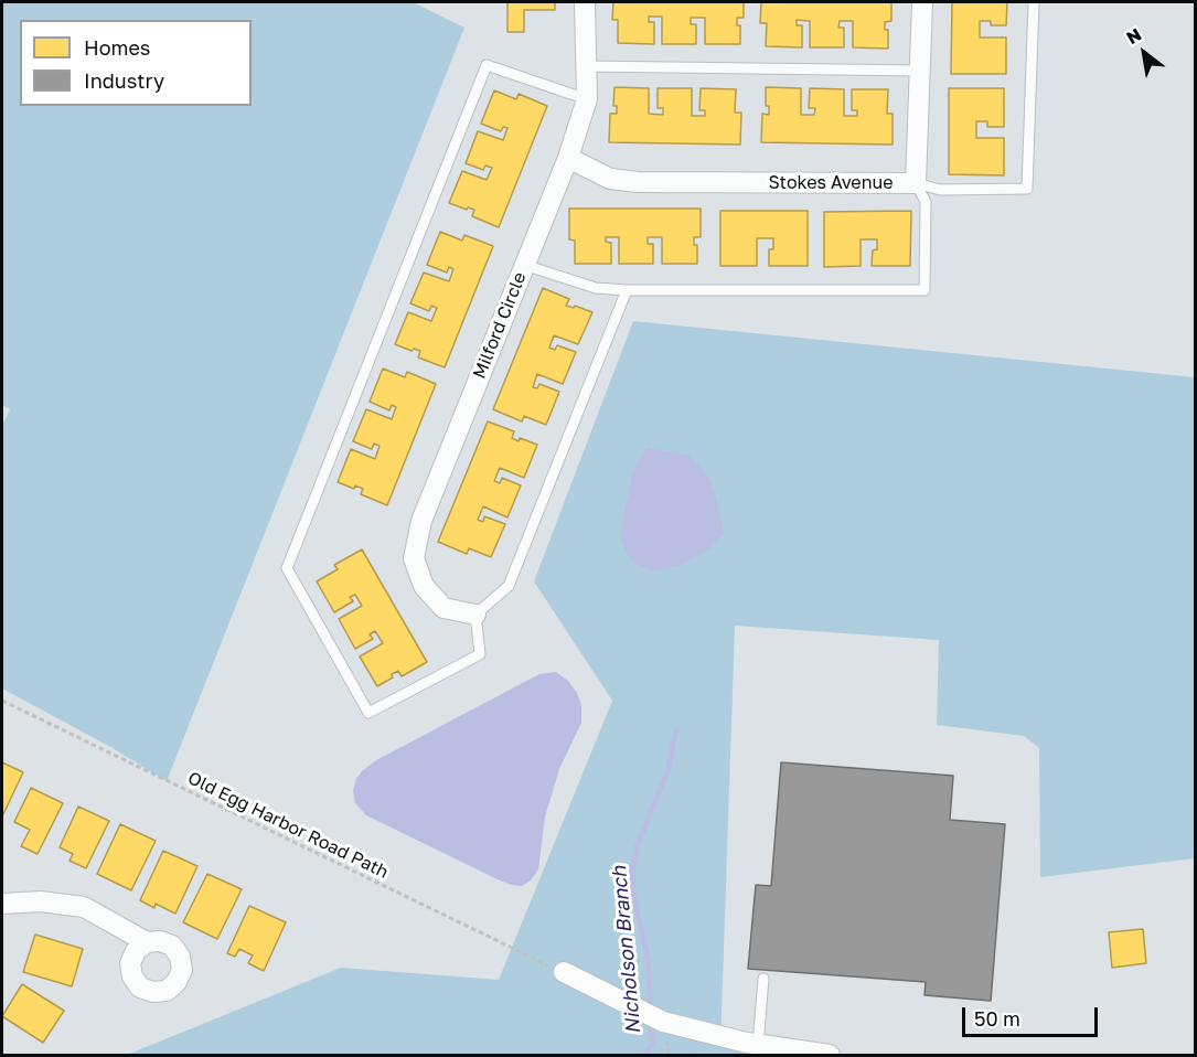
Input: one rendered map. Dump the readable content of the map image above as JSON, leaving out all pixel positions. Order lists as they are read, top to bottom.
{
  "streets": {
    "street": ["Stokes Avenue", "Milford Circle"],
    "path": ["Old Egg Harbor Road Path"]
  },
  "crossings": [
    ["Stokes Avenue", "Milford Circle"]
  ],
  "water": ["Nicholson Branch"],
  "legend": ["Homes", "Industry"],
  "scale_bar": "50 m",
  "north": "top left"
}
